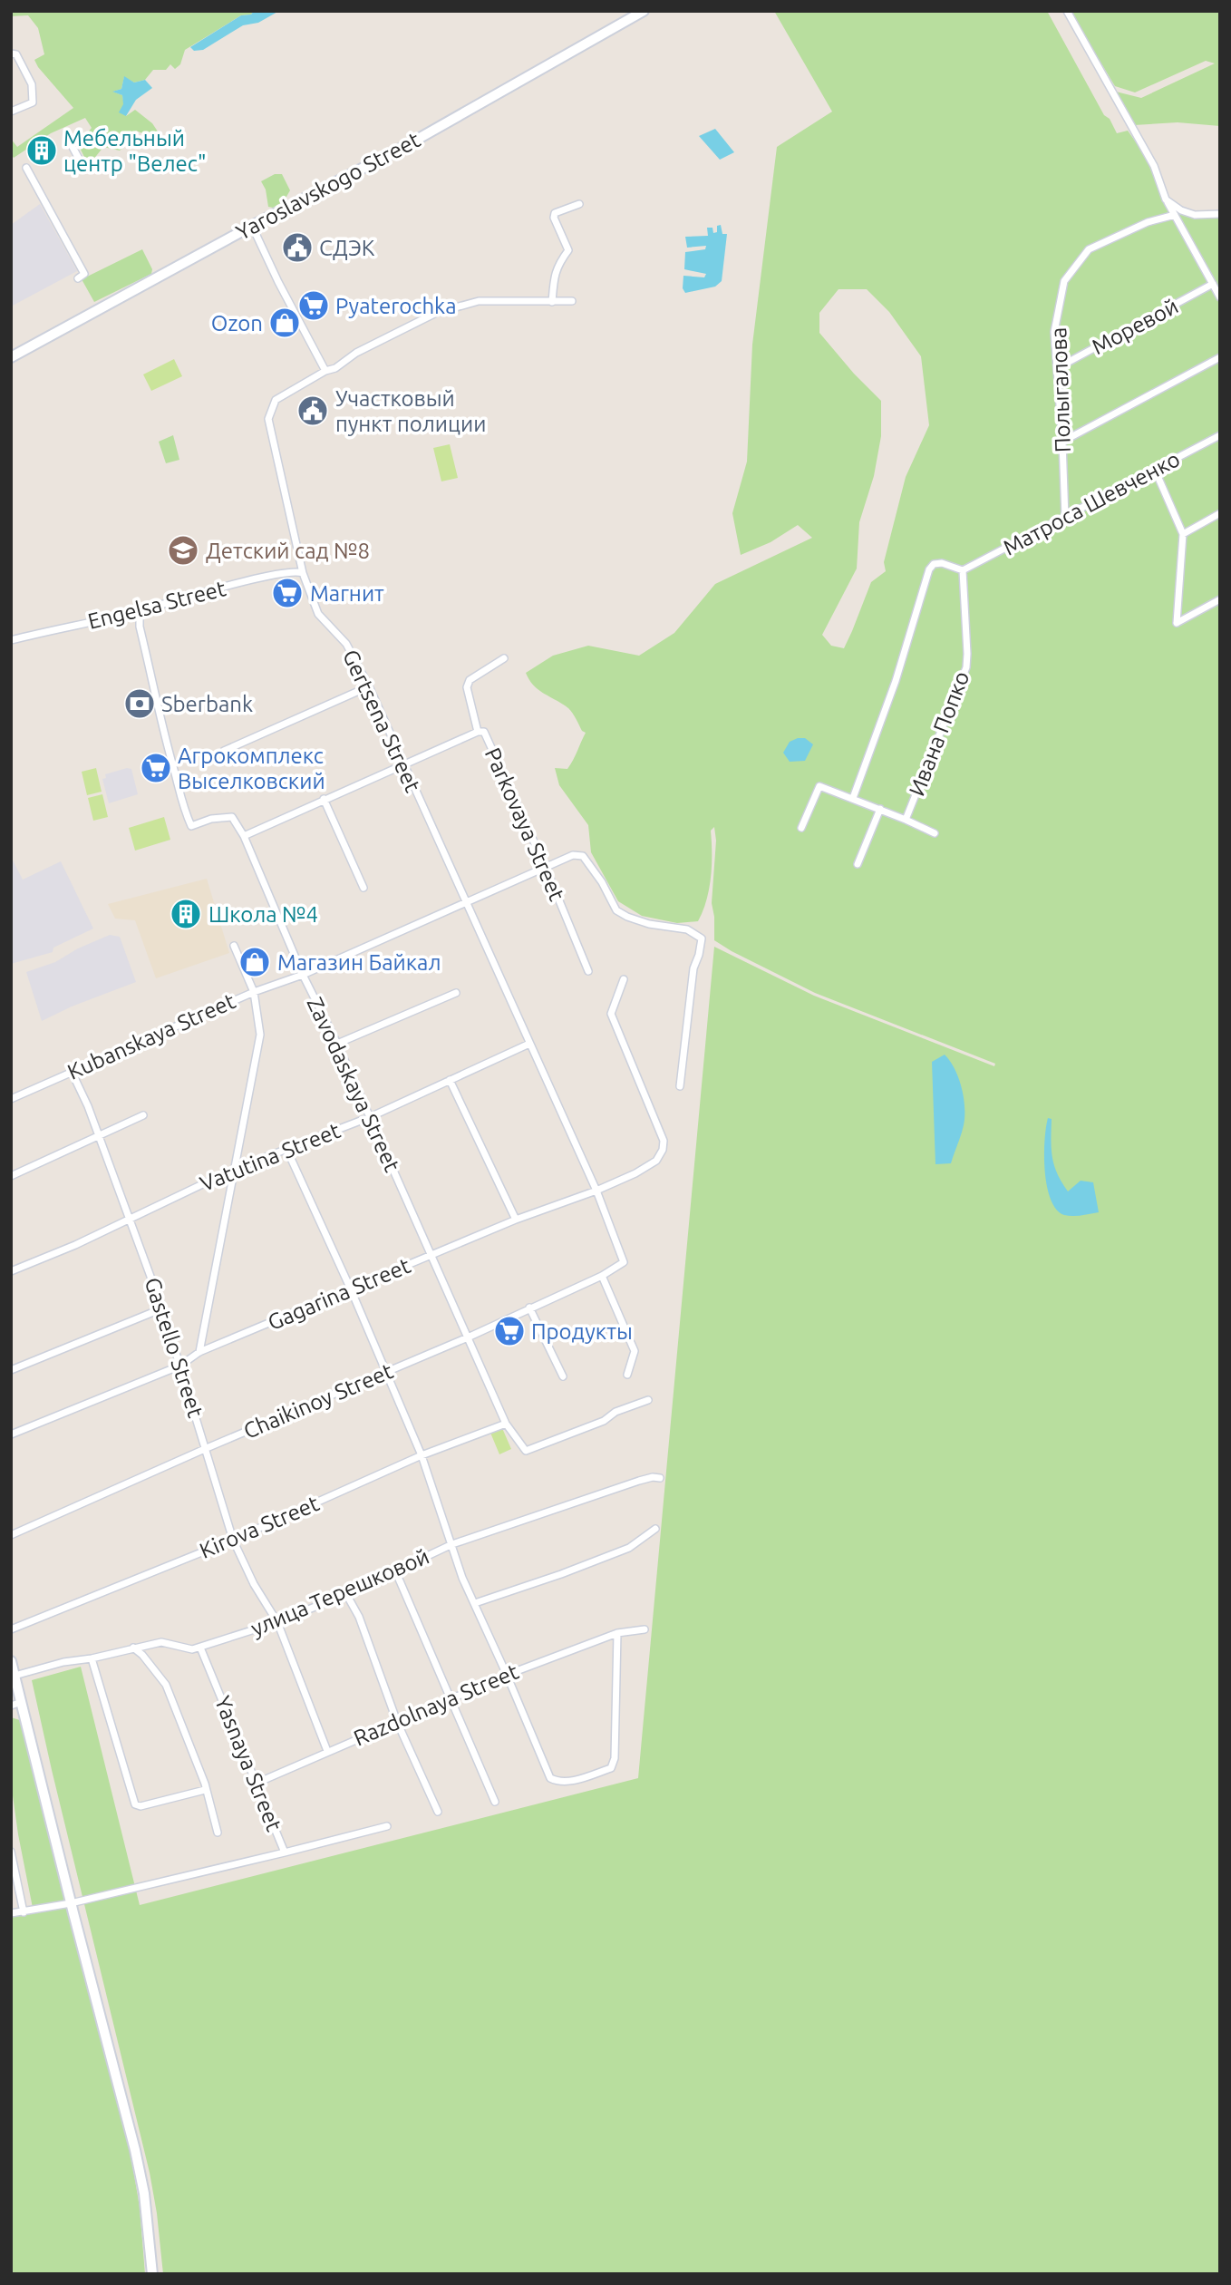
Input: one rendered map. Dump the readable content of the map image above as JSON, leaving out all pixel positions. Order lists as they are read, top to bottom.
{
  "streets": {
    "street": [
      "Yaroslavskogo Street",
      "Моревой",
      "Полыгалова",
      "Матроса Шевченко",
      "Engelsa Street",
      "Gertsena Street",
      "Ивана Попко",
      "Parkovaya Street",
      "Kubanskaya Street",
      "Zavodaskaya Street",
      "Vatutina Street",
      "Gagarina Street",
      "Gastello Street",
      "Chaikinoy Street",
      "Kirova Street",
      "улица Терешковой",
      "Razdolnaya Street",
      "Yasnaya Street"
    ]
  },
  "crossings": [
    ["Моревой", "Полыгалова"],
    ["Полыгалова", "Матроса Шевченко"],
    ["Матроса Шевченко", "Ивана Попко"],
    ["Engelsa Street", "Gertsena Street"],
    ["Engelsa Street", "Zavodaskaya Street"],
    ["Gertsena Street", "Kubanskaya Street"],
    ["Gertsena Street", "Vatutina Street"],
    ["Gertsena Street", "Gagarina Street"],
    ["Gertsena Street", "Chaikinoy Street"],
    ["Parkovaya Street", "Kubanskaya Street"],
    ["Kubanskaya Street", "Zavodaskaya Street"],
    ["Kubanskaya Street", "Gastello Street"],
    ["Zavodaskaya Street", "Vatutina Street"],
    ["Zavodaskaya Street", "Gagarina Street"],
    ["Zavodaskaya Street", "Chaikinoy Street"],
    ["Zavodaskaya Street", "Kirova Street"],
    ["Vatutina Street", "Gastello Street"],
    ["Gagarina Street", "Gastello Street"],
    ["Gastello Street", "Chaikinoy Street"],
    ["Gastello Street", "Kirova Street"],
    ["Gastello Street", "улица Терешковой"],
    ["Gastello Street", "Razdolnaya Street"],
    ["улица Терешковой", "Yasnaya Street"],
    ["Razdolnaya Street", "Yasnaya Street"]
  ],
  "places": {
    "building": ["Мебельный центр \"Велес\"", "Школа №4"],
    "public building": ["СДЭК", "Участковый пункт полиции"],
    "supermarket": [
      "Pyaterochka",
      "Магнит",
      "Агрокомплекс Выселковский",
      "Продукты"
    ],
    "shop": ["Ozon", "Магазин Байкал"],
    "school or university": ["Детский сад №8"],
    "bank": ["Sberbank"]
  }
}
